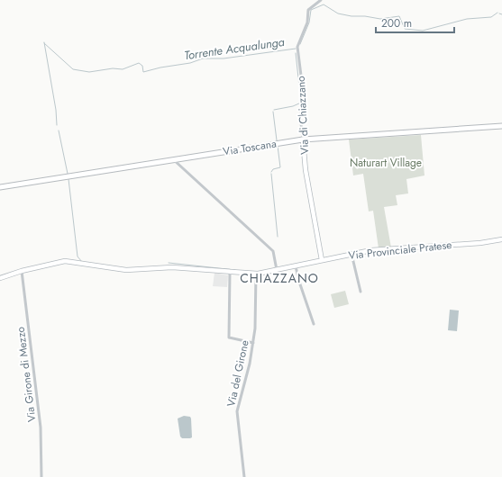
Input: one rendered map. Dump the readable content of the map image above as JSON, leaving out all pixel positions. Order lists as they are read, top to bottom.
{
  "streets": {
    "main road": ["Via Toscana"],
    "street": [
      "Via di Chiazzano",
      "Via Provinciale Pratese",
      "Via del Girone",
      "Via Girone di Mezzo"
    ]
  },
  "crossings": [
    ["Via di Chiazzano", "Via Toscana"],
    ["Via di Chiazzano", "Via Provinciale Pratese"],
    ["Via Provinciale Pratese", "Via del Girone"],
    ["Via Provinciale Pratese", "Via Girone di Mezzo"]
  ],
  "districts": ["CHIAZZANO"],
  "water": ["Torrente Acqualunga"],
  "parks": ["Naturart Village"],
  "scale_bar": "200 m"
}
